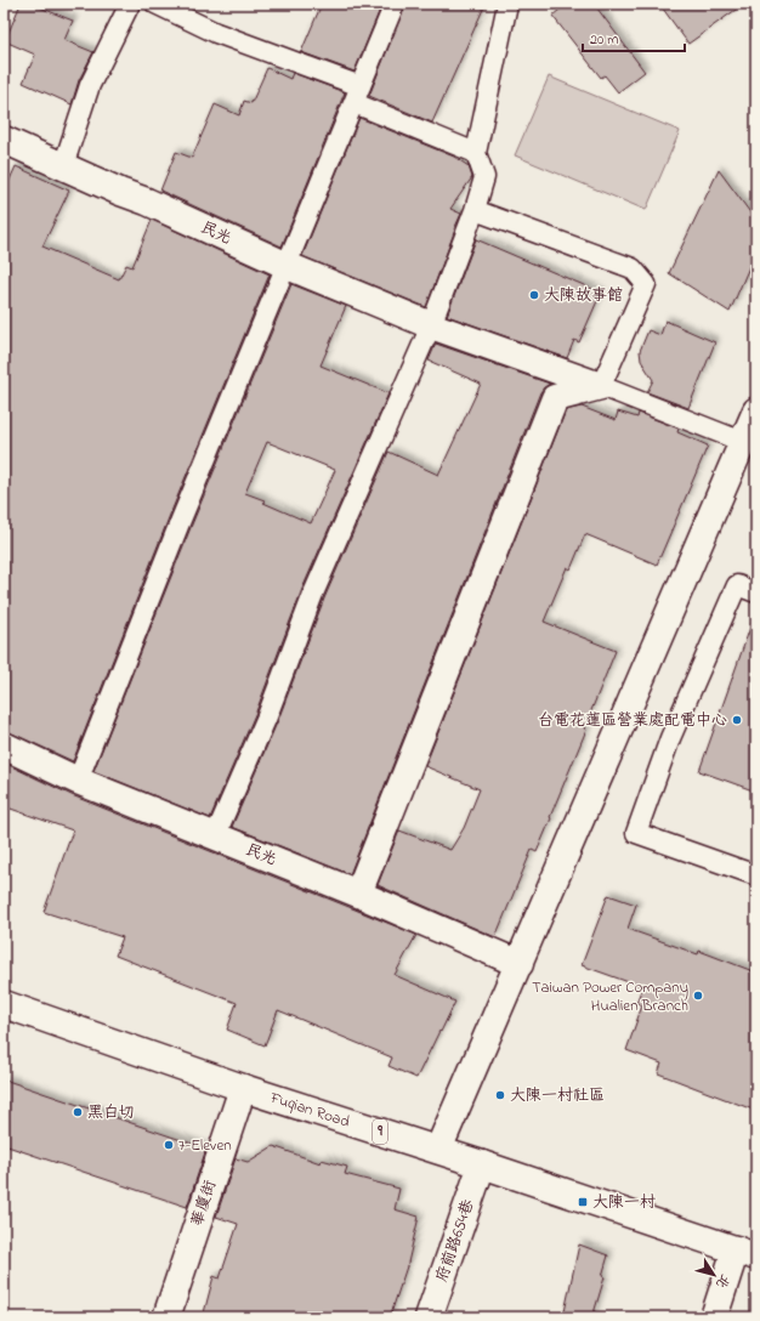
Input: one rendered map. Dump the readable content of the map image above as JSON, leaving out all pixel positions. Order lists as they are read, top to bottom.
{
  "streets": {
    "street": [
      "民光",
      "Fuqian Road",
      "9",
      "華廈街",
      "府前路654巷"
    ]
  },
  "crossings": [
    ["Fuqian Road", "華廈街"],
    ["Fuqian Road", "府前路654巷"]
  ],
  "places": {
    "other": [
      "大陳故事館",
      "台電花蓮區營業處配電中心",
      "Taiwan Power Company Hualien Branch",
      "大陳一村社區",
      "黑白切",
      "7-Eleven"
    ],
    "transit": ["大陳一村"]
  },
  "scale_bar": "20 m",
  "north": "bottom right"
}
